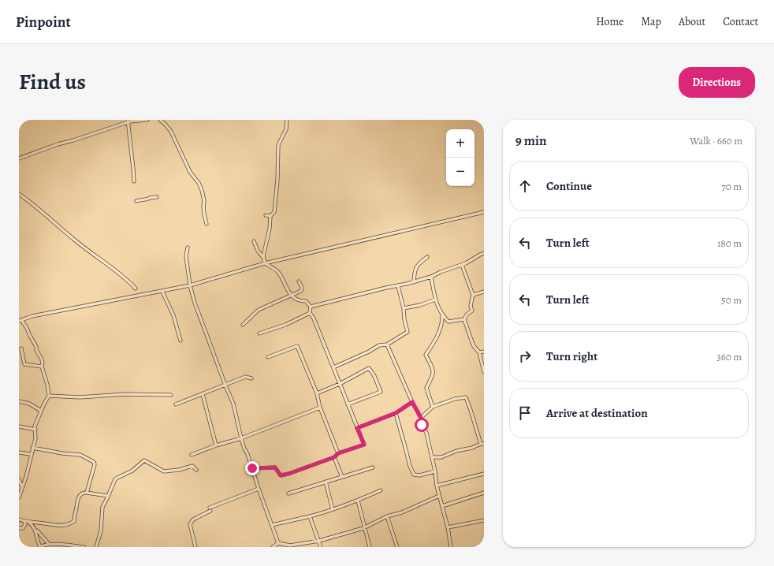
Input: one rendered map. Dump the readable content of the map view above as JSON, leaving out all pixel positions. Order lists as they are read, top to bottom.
{
  "page": {
    "header": "Pinpoint",
    "nav": [
      "Home",
      "Map",
      "About",
      "Contact"
    ],
    "title": "Find us",
    "buttons": "Directions",
    "heading": ["9 min", "Walk · 660 m"],
    "map_buttons": ["+", "−"],
    "list": [
      ["Continue", "70 m"],
      ["Turn left", "180 m"],
      ["Turn left", "50 m"],
      ["Turn right", "360 m"],
      "Arrive at destination"
    ]
  }
}
